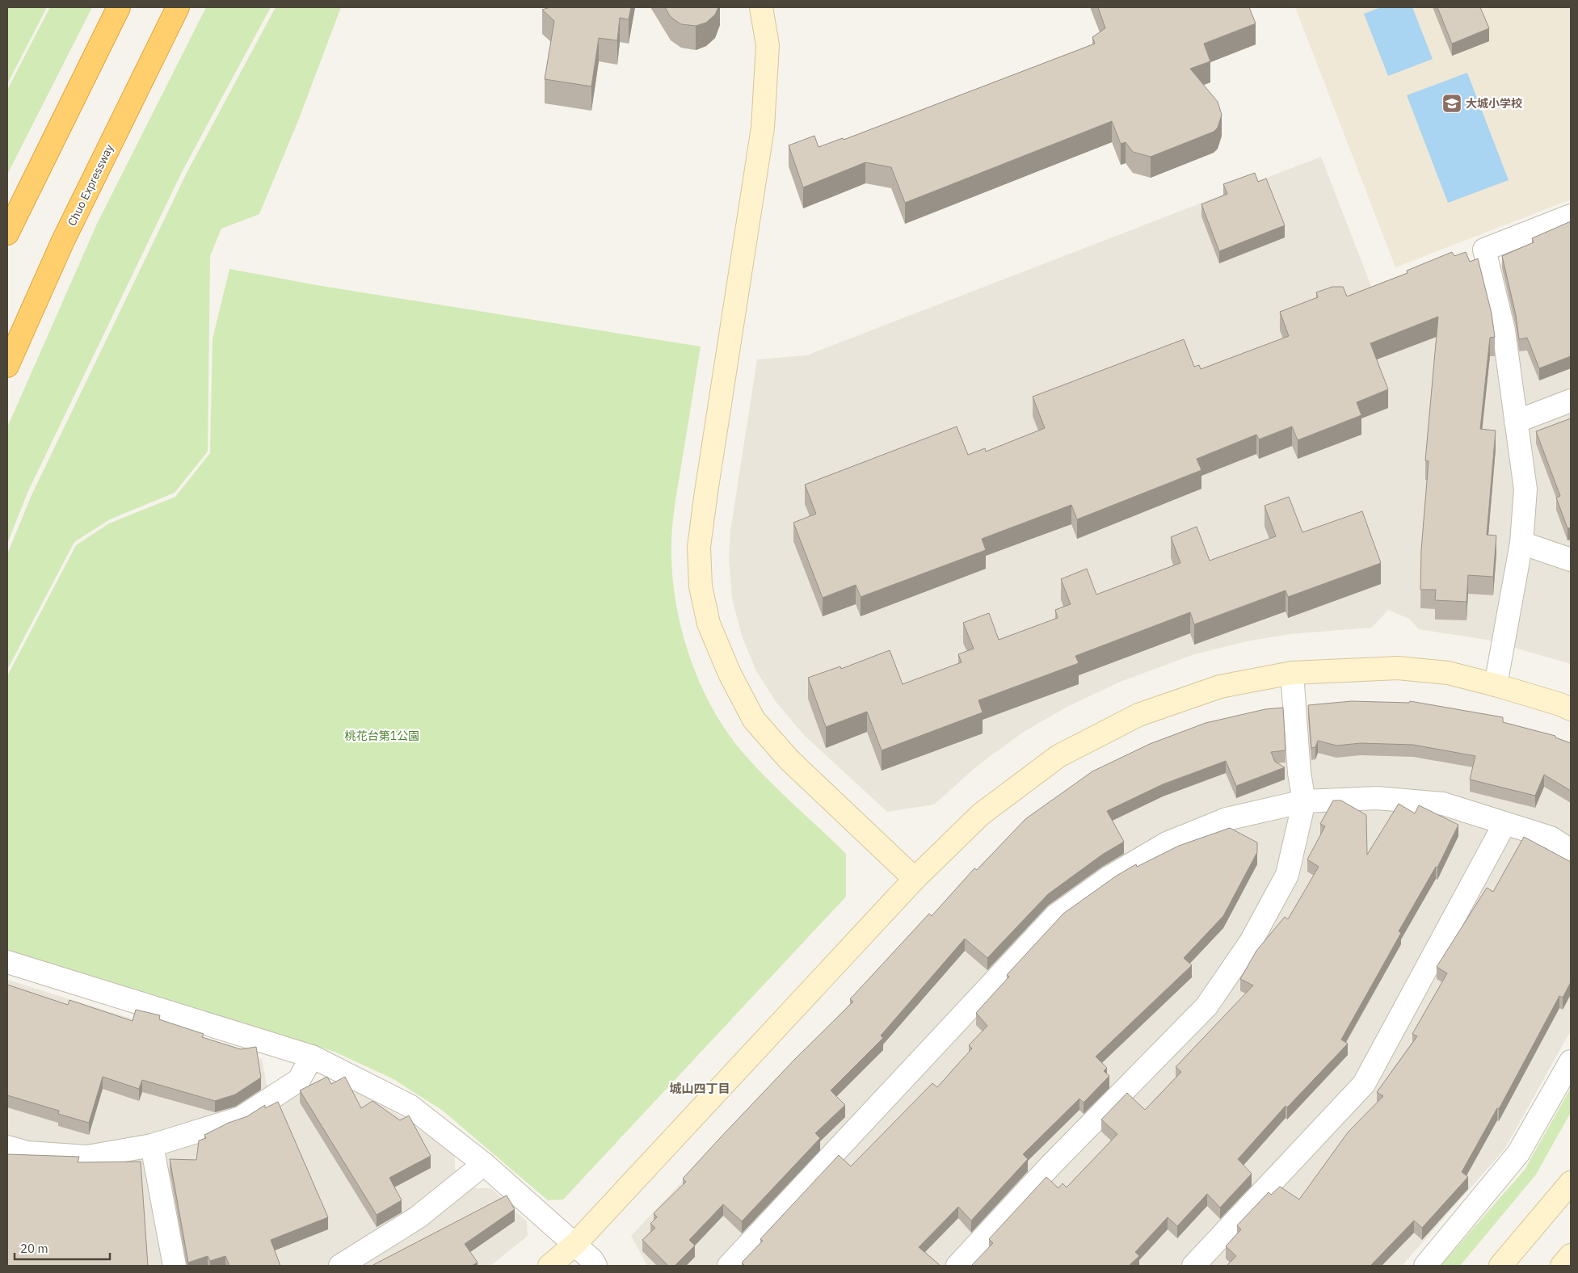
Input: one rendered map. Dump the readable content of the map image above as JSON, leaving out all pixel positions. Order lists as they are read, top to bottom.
{
  "streets": {
    "highway": ["Chuo Expressway"]
  },
  "districts": ["城山四丁目"],
  "parks": ["桃花台第1公園"],
  "places": {
    "school or university": ["大城小学校"]
  },
  "scale_bar": "20 m"
}
